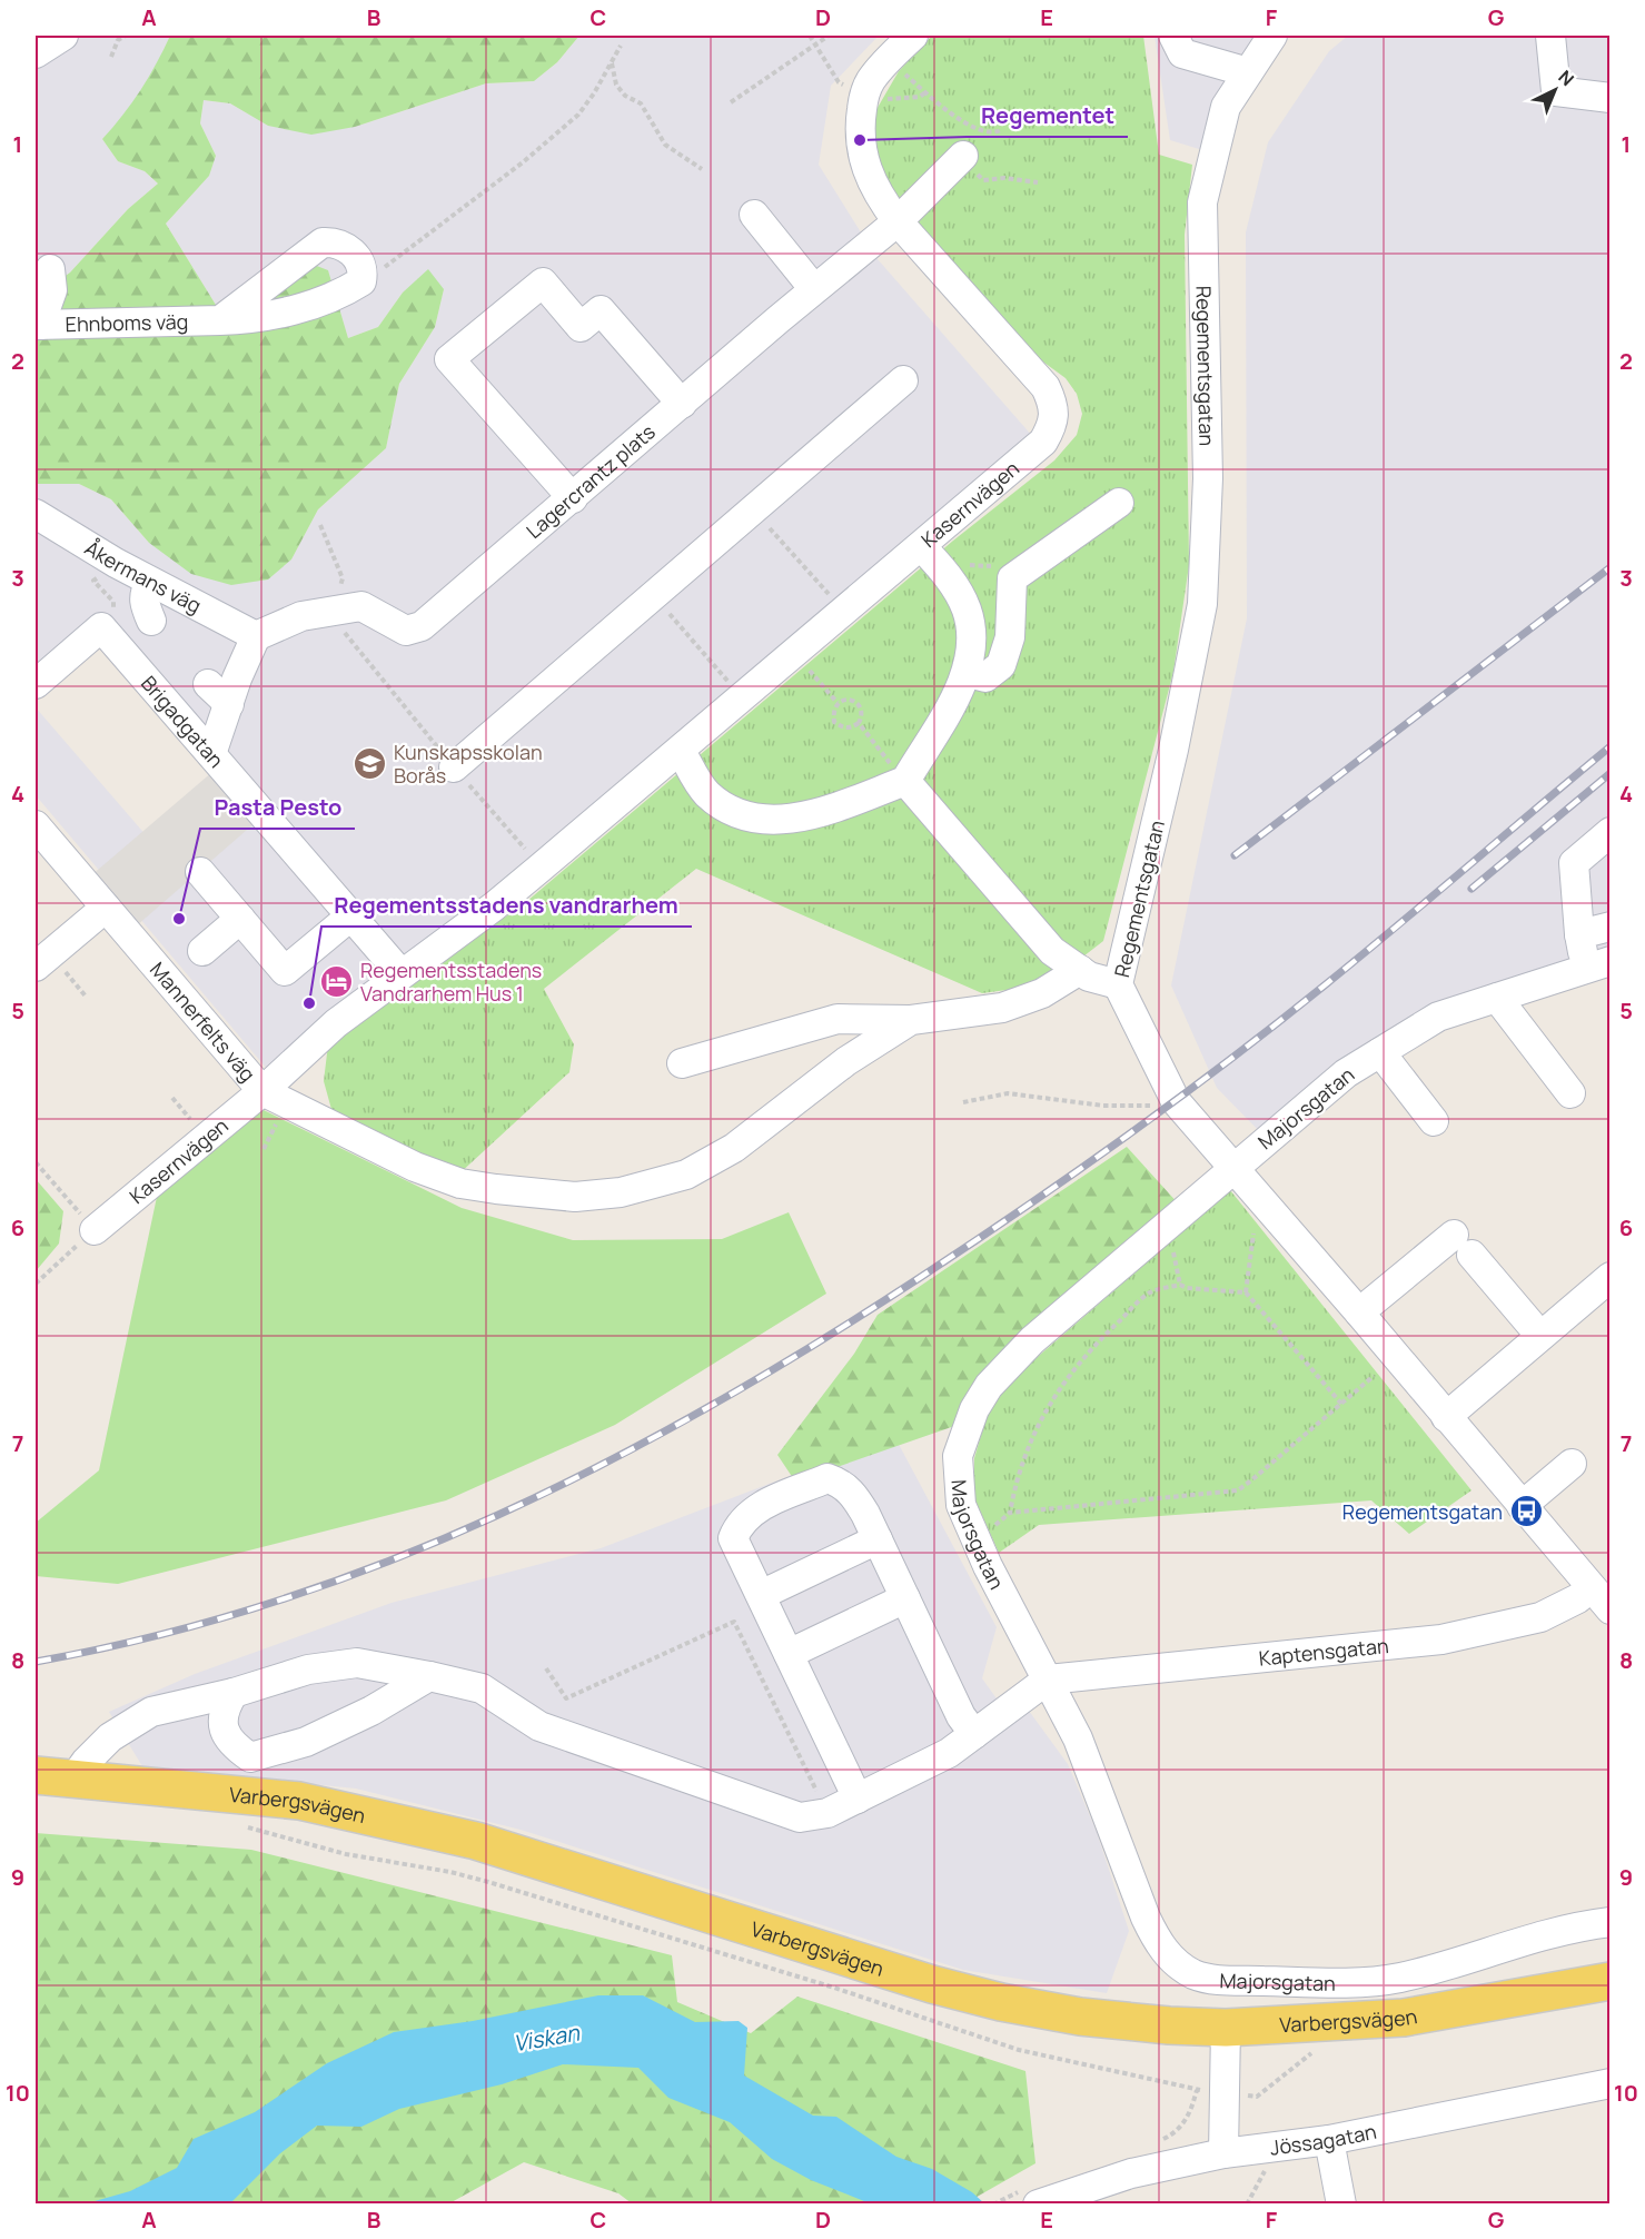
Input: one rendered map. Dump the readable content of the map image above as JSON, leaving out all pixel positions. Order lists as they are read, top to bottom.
{
  "streets": {
    "main road": ["Varbergsvägen"],
    "street": [
      "Ehnboms väg",
      "Regementsgatan",
      "Lagercrantz plats",
      "Kasernvägen",
      "Åkermans väg",
      "Brigadgatan",
      "Mannerfelts väg",
      "Majorsgatan",
      "Kaptensgatan",
      "Jössagatan"
    ]
  },
  "crossings": [
    ["Regementsgatan", "Majorsgatan"],
    ["Regementsgatan", "Kaptensgatan"],
    ["Lagercrantz plats", "Kasernvägen"],
    ["Lagercrantz plats", "Åkermans väg"],
    ["Kasernvägen", "Mannerfelts väg"],
    ["Brigadgatan", "Mannerfelts väg"],
    ["Majorsgatan", "Kaptensgatan"]
  ],
  "water": ["Viskan"],
  "places": {
    "other": ["Regementet", "Pasta Pesto", "Regementsstadens vandrarhem"],
    "school or university": ["Kunskapsskolan Borås"],
    "hotel": ["Regementsstadens Vandrarhem Hus 1"],
    "bus stop": ["Regementsgatan"]
  },
  "north": "top right",
  "grid": {
    "columns": [
      "A",
      "B",
      "C",
      "D",
      "E",
      "F",
      "G"
    ],
    "rows": [
      "1",
      "2",
      "3",
      "4",
      "5",
      "6",
      "7",
      "8",
      "9",
      "10"
    ]
  }
}
